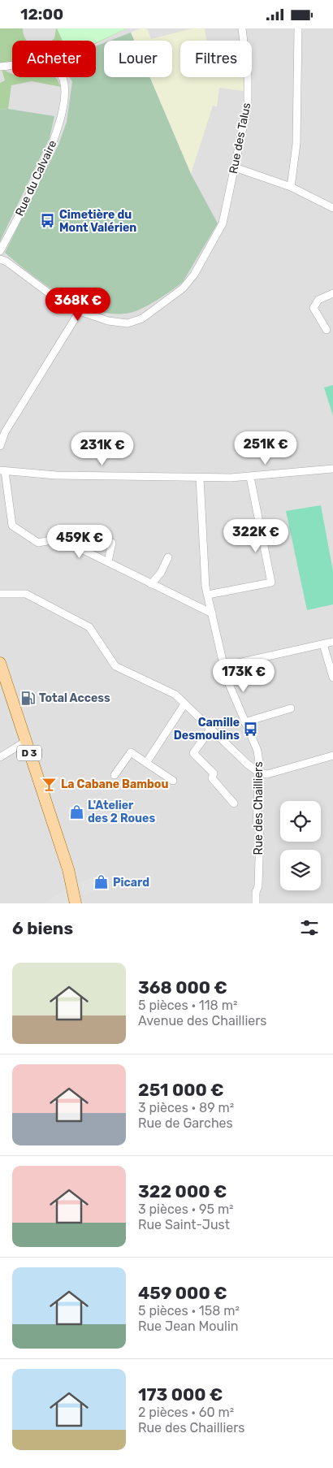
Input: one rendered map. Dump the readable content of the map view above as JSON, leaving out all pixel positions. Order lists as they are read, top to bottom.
{
  "streets": {
    "main road": ["D 3"],
    "street": ["Rue des Talus", "Rue du Calvaire", "Rue des Chailliers"]
  },
  "places": {
    "bus stop": ["Cimetière du Mont Valérien", "Camille Desmoulins"],
    "fuel station": ["Total Access"],
    "bar": ["La Cabane Bambou"],
    "shop": ["L'Atelier des 2 Roues", "Picard"]
  },
  "page": {
    "status": "12:00",
    "chip": ["Acheter", "Louer", "Filtres"],
    "price": [
      "368K €",
      "251K €",
      "231K €",
      "322K €",
      "459K €",
      "173K €"
    ],
    "heading": "6 biens",
    "list": [
      {
        "name": "368 000 €",
        "note": "5 pièces · 118 m² · Avenue des Chailliers"
      },
      {
        "name": "251 000 €",
        "note": "3 pièces · 89 m² · Rue de Garches"
      },
      {
        "name": "322 000 €",
        "note": "3 pièces · 95 m² · Rue Saint-Just"
      },
      {
        "name": "459 000 €",
        "note": "5 pièces · 158 m² · Rue Jean Moulin"
      },
      {
        "name": "173 000 €",
        "note": "2 pièces · 60 m² · Rue des Chailliers"
      }
    ]
  }
}
